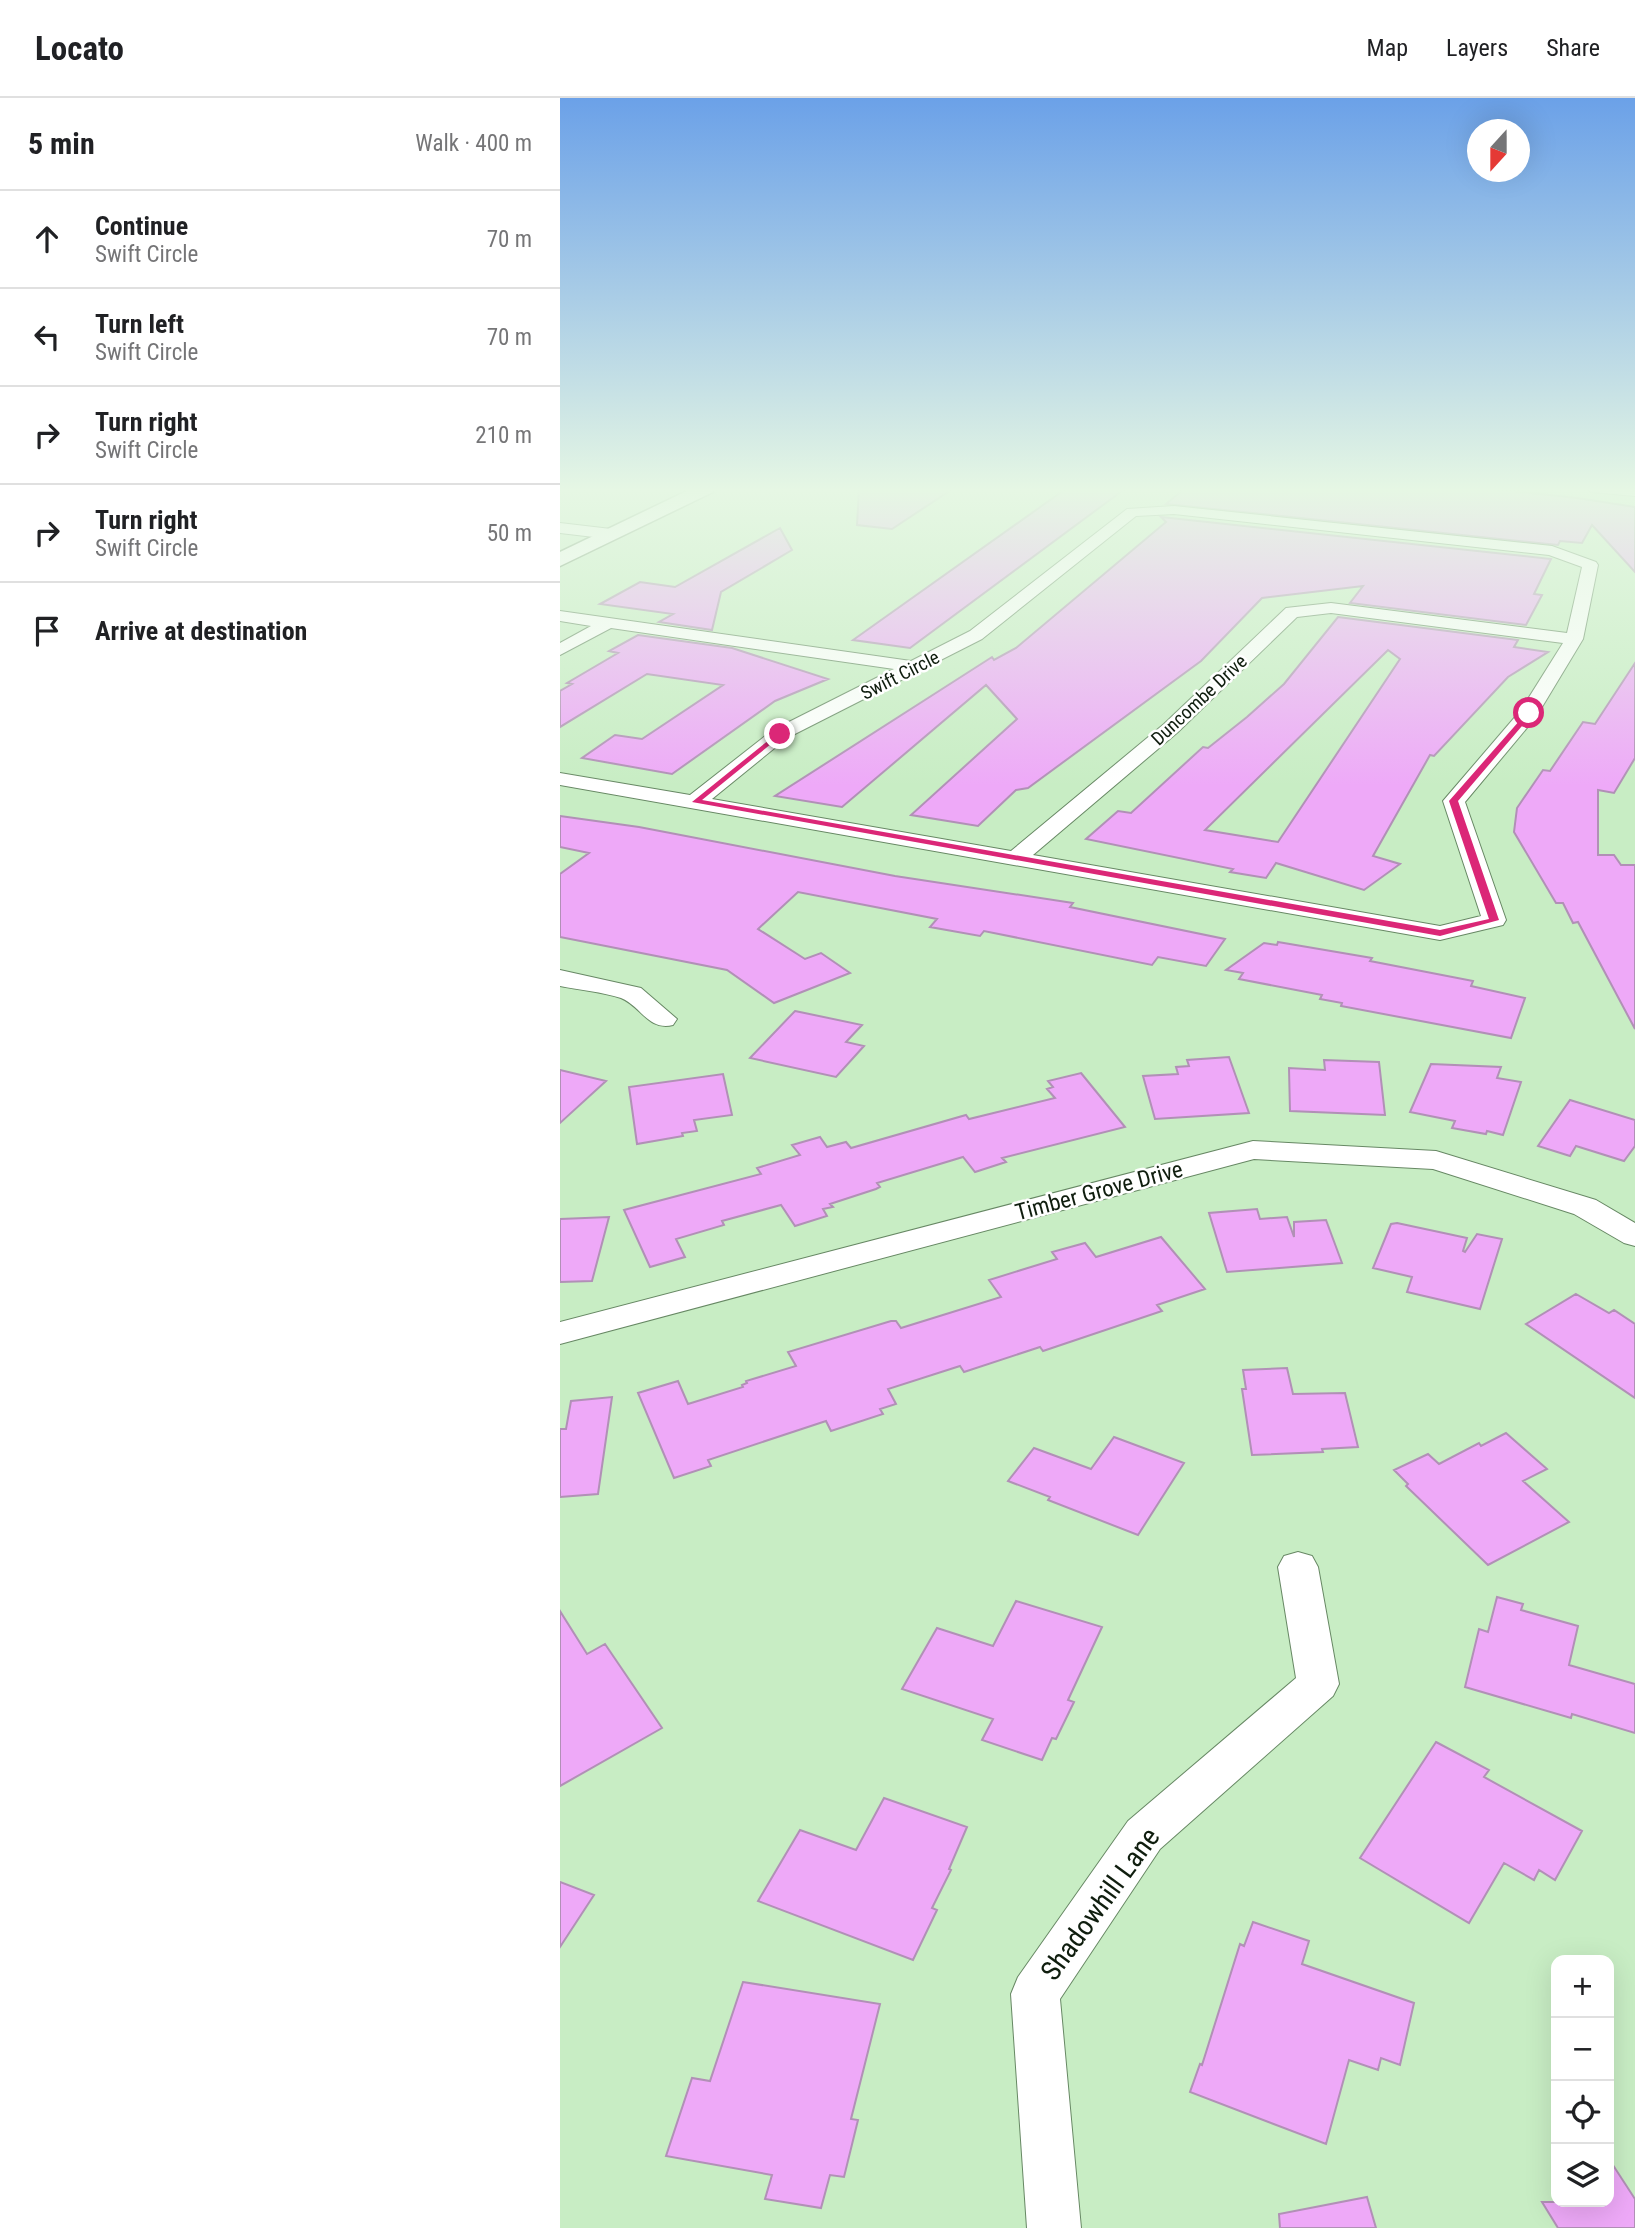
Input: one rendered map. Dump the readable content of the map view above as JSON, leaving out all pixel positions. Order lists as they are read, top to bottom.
{
  "streets": {
    "street": [
      "Swift Circle",
      "Duncombe Drive",
      "Timber Grove Drive",
      "Shadowhill Lane"
    ]
  },
  "crossings": [
    ["Swift Circle", "Duncombe Drive"]
  ],
  "north": "bottom",
  "page": {
    "header": "Locato",
    "nav": ["Map", "Layers", "Share"],
    "heading": ["5 min", "Walk · 400 m"],
    "list": [
      ["Continue", "Swift Circle", "70 m"],
      ["Turn left", "Swift Circle", "70 m"],
      ["Turn right", "Swift Circle", "210 m"],
      ["Turn right", "Swift Circle", "50 m"],
      "Arrive at destination"
    ],
    "map_buttons": ["+", "−"]
  }
}
